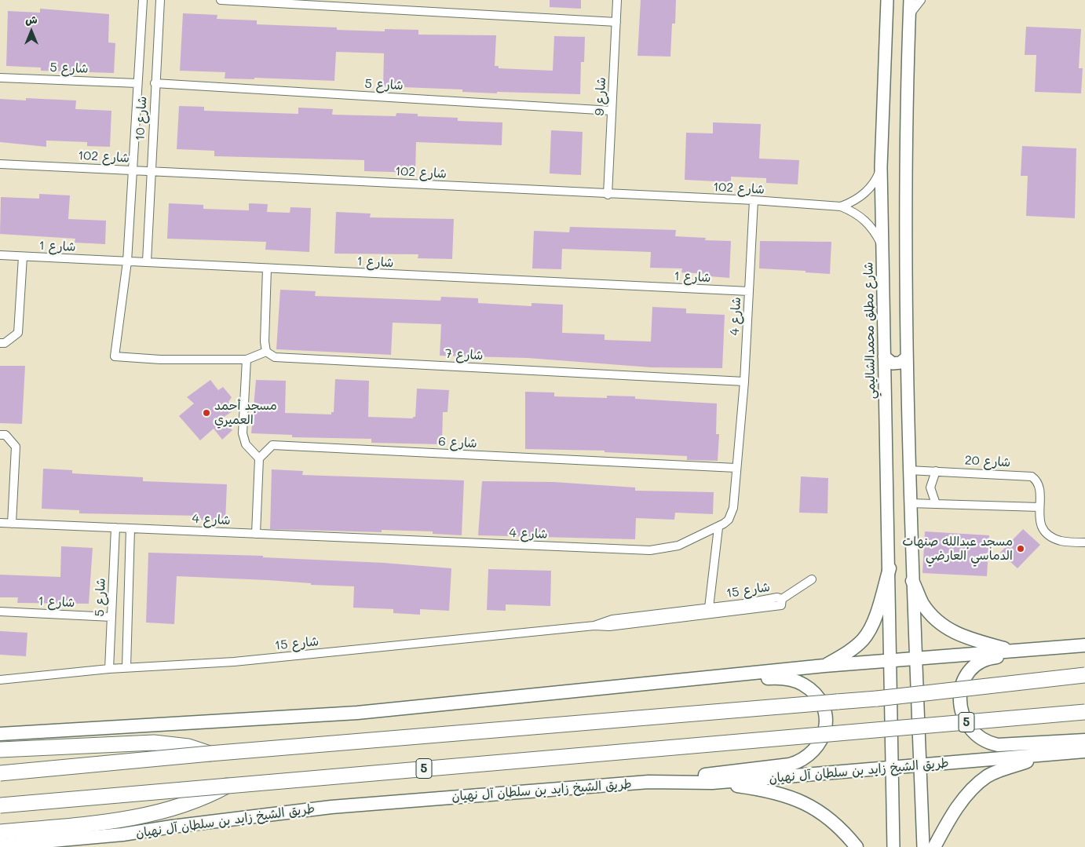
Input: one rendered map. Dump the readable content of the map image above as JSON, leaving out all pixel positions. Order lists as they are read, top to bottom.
{
  "streets": {
    "highway": ["5"],
    "main road": ["طريق الشيخ زايد بن سلطان آل نهيان"],
    "street": [
      "شارع 5",
      "شارع 9",
      "شارع 10",
      "شارع 102",
      "شارع 1",
      "شارع 4",
      "شارع مطلق محمدالشاليمي",
      "شارع 7",
      "شارع 6",
      "شارع 20",
      "شارع 15"
    ]
  },
  "crossings": [
    ["شارع 5", "شارع 9"],
    ["شارع 5", "شارع 10"],
    ["شارع 5", "شارع 1"],
    ["شارع 5", "شارع 4"],
    ["شارع 5", "شارع 15"],
    ["شارع 9", "شارع 102"],
    ["شارع 10", "شارع 102"],
    ["شارع 10", "شارع 1"],
    ["شارع 102", "شارع 4"],
    ["شارع 102", "شارع مطلق محمدالشاليمي"],
    ["شارع 1", "شارع 4"],
    ["شارع 4", "شارع 7"],
    ["شارع 4", "شارع 6"],
    ["شارع مطلق محمدالشاليمي", "طريق الشيخ زايد بن سلطان آل نهيان"]
  ],
  "places": ["مسجد أحمد العميري", "مسجد عبدالله صنهات الدماسي العارضي"],
  "north": "top"
}
